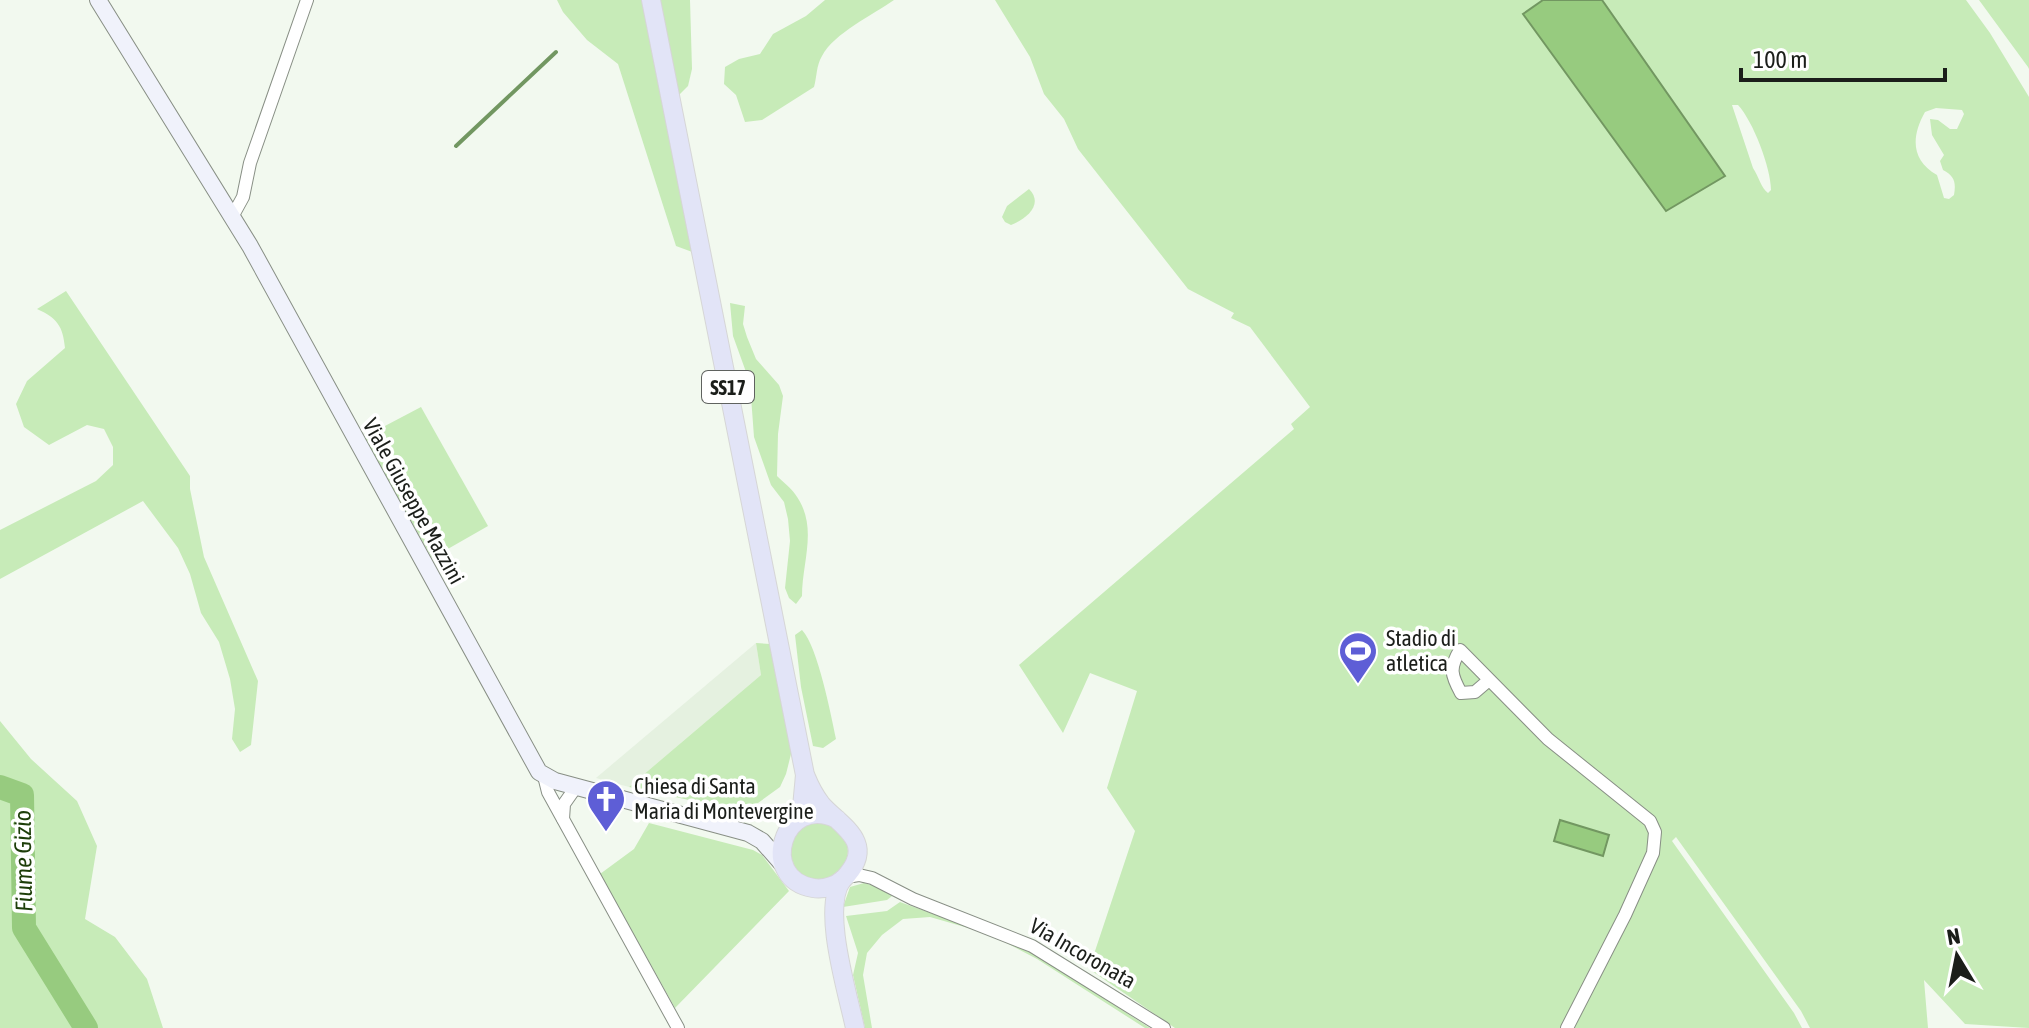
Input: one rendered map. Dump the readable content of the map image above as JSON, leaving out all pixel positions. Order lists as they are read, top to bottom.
{
  "streets": {
    "main road": ["SS17", "Viale Giuseppe Mazzini"],
    "street": ["Via Incoronata"]
  },
  "crossings": [
    ["SS17", "Via Incoronata"]
  ],
  "water": ["Fiume Gizio"],
  "places": {
    "sports": ["Stadio di atletica"],
    "church": ["Chiesa di Santa Maria di Montevergine"]
  },
  "scale_bar": "100 m",
  "north": "top"
}
